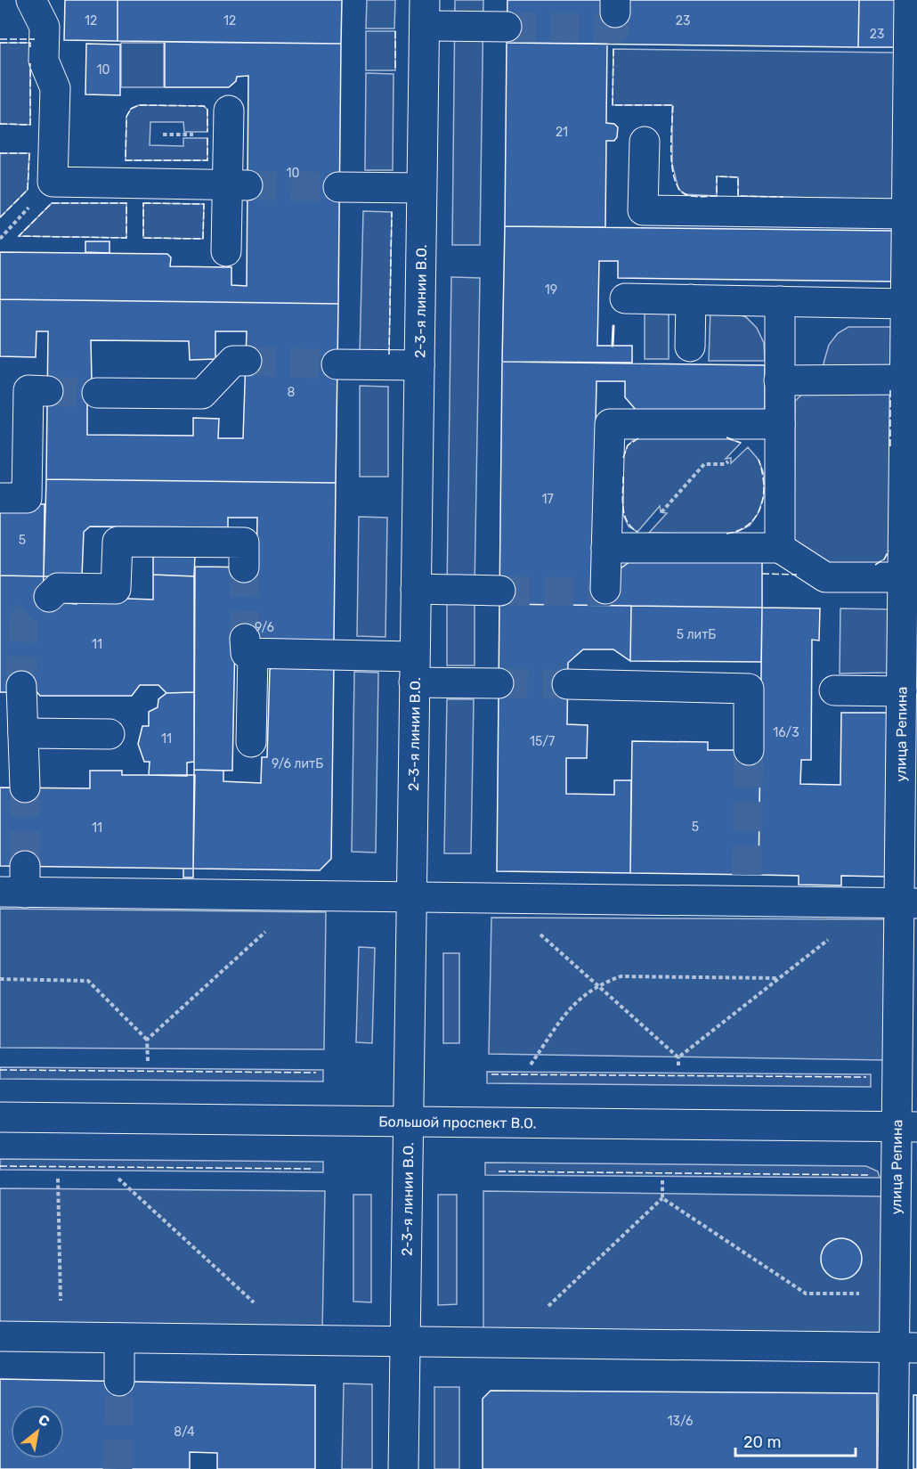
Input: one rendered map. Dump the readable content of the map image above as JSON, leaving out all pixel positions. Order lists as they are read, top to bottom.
{
  "streets": {
    "street": ["2-3-я линии В.О.", "улица Репина", "Большой проспект В.О."]
  },
  "crossings": [
    ["2-3-я линии В.О.", "Большой проспект В.О."],
    ["улица Репина", "Большой проспект В.О."]
  ],
  "house_numbers": [
    "12",
    "12",
    "23",
    "23",
    "10",
    "21",
    "10",
    "19",
    "8",
    "17",
    "5",
    "9/6",
    "5 литБ",
    "11",
    "16/3",
    "11",
    "15/7",
    "9/6 литБ",
    "5",
    "11",
    "13/6",
    "8/4"
  ],
  "scale_bar": "20 m",
  "north": "top right"
}
